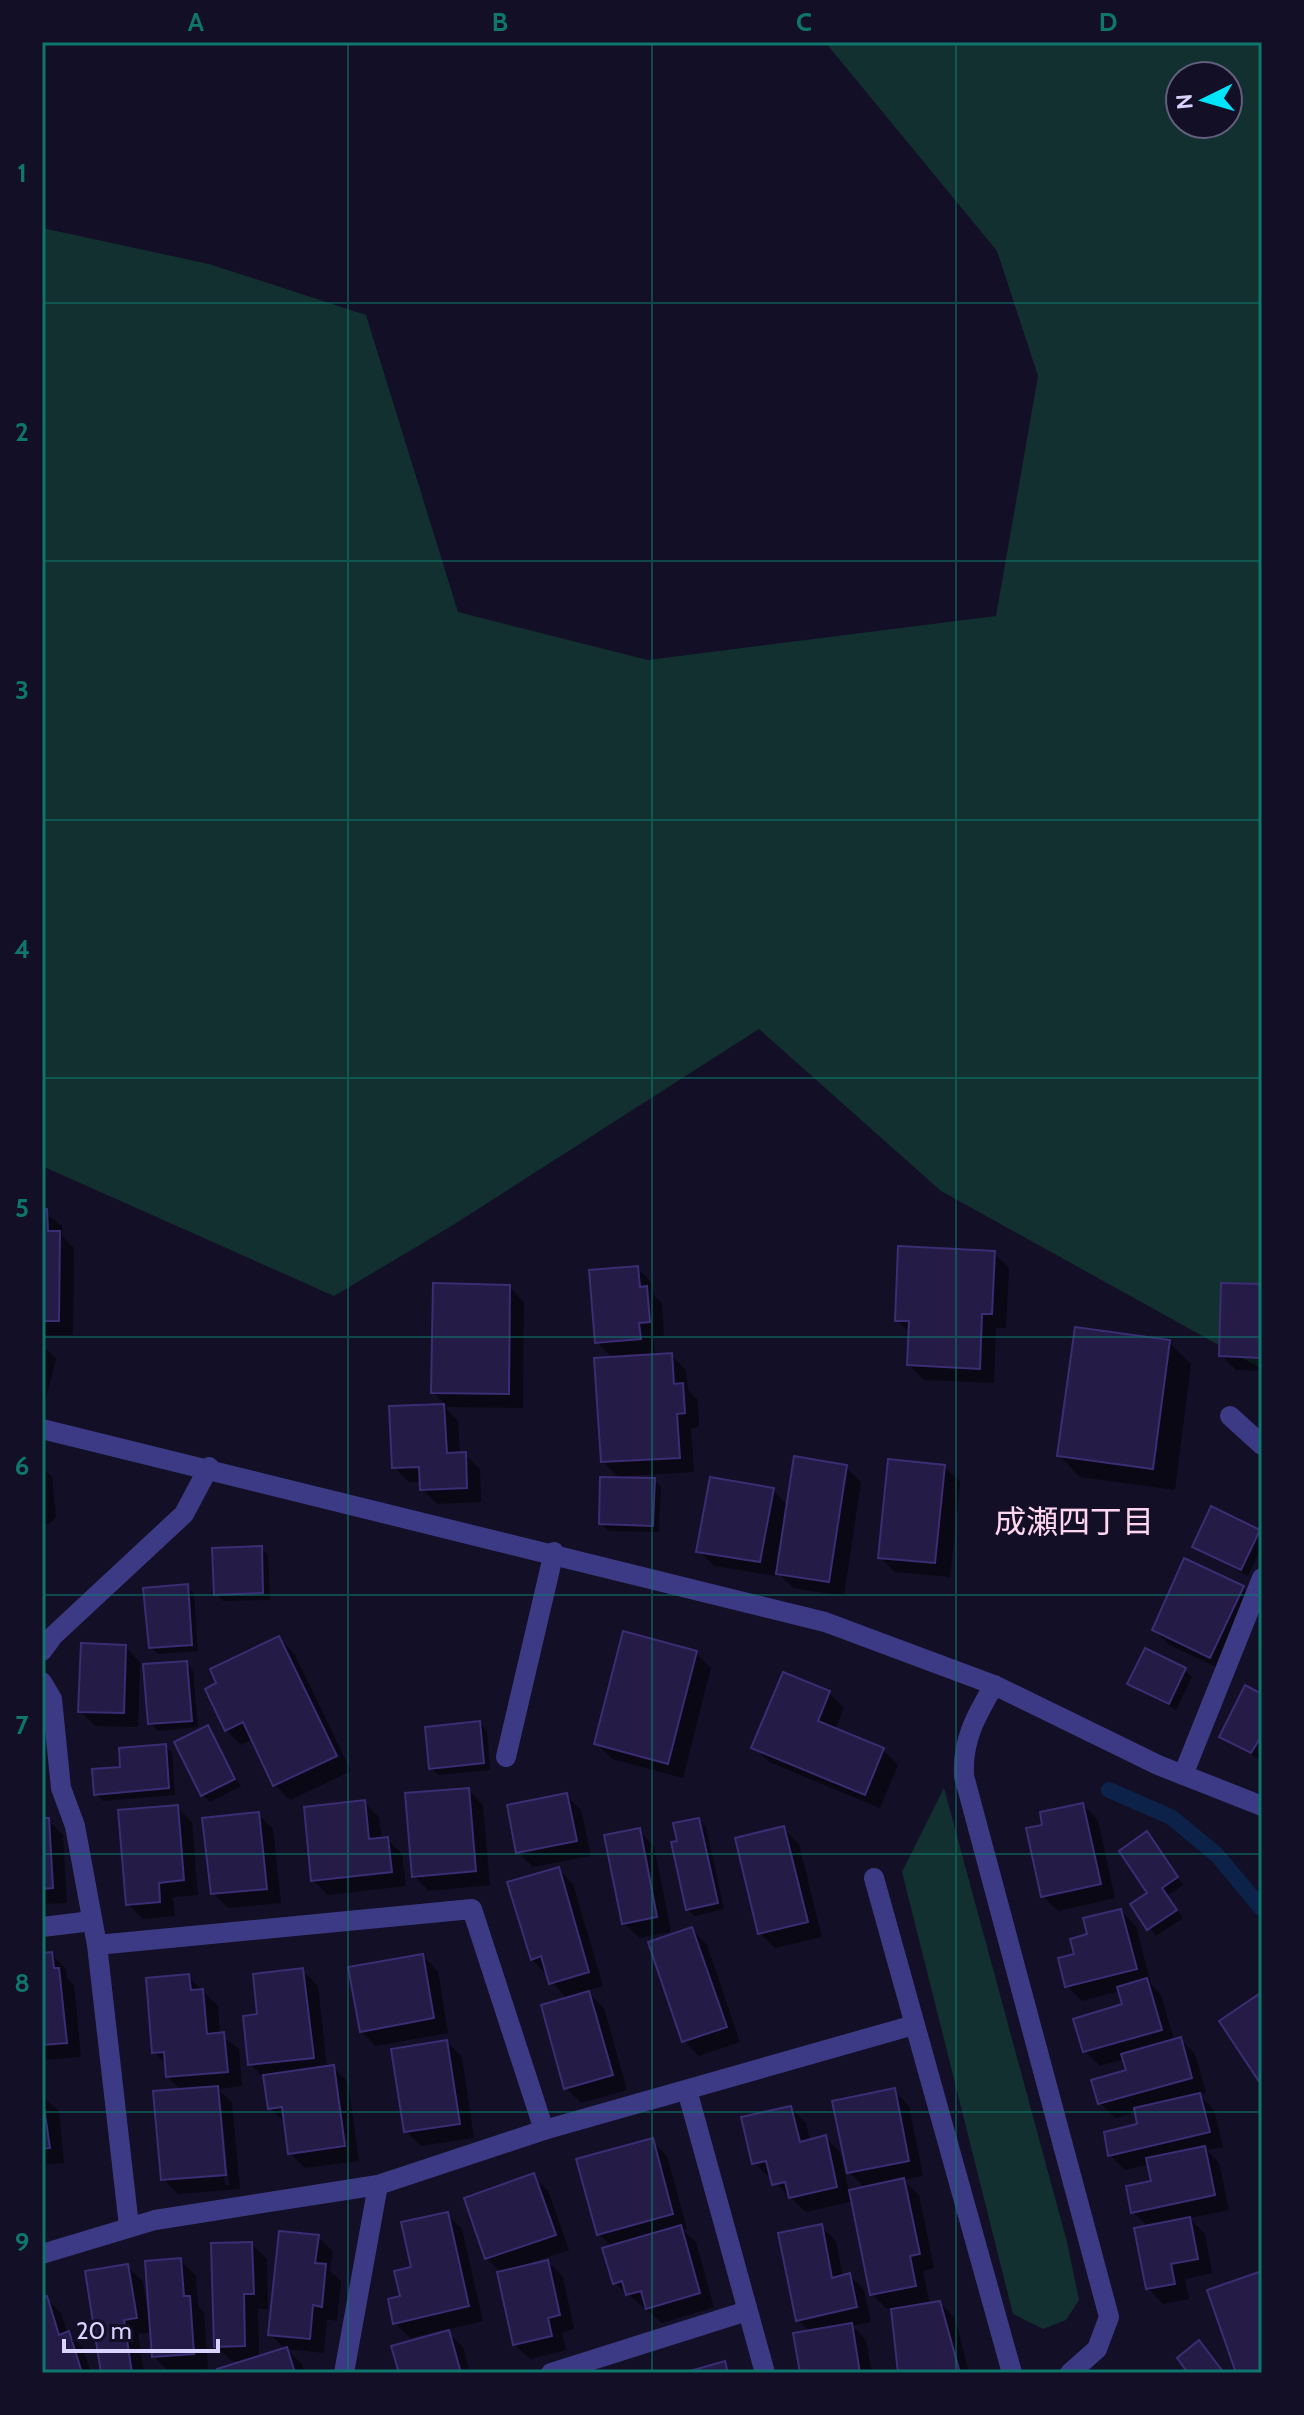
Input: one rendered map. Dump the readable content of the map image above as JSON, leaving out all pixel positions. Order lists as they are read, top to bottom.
{
  "districts": ["成瀬四丁目"],
  "scale_bar": "20 m",
  "north": "left",
  "grid": {
    "columns": [
      "A",
      "B",
      "C",
      "D"
    ],
    "rows": [
      "1",
      "2",
      "3",
      "4",
      "5",
      "6",
      "7",
      "8",
      "9"
    ]
  }
}
